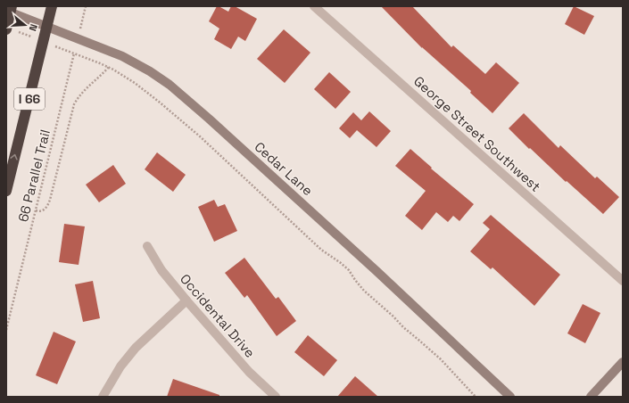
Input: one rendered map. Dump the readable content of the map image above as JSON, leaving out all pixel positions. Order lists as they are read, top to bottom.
{
  "streets": {
    "highway": ["I 66"],
    "main road": ["Cedar Lane"],
    "street": ["George Street Southwest", "Occidental Drive"],
    "path": ["66 Parallel Trail"]
  },
  "north": "right"
}
